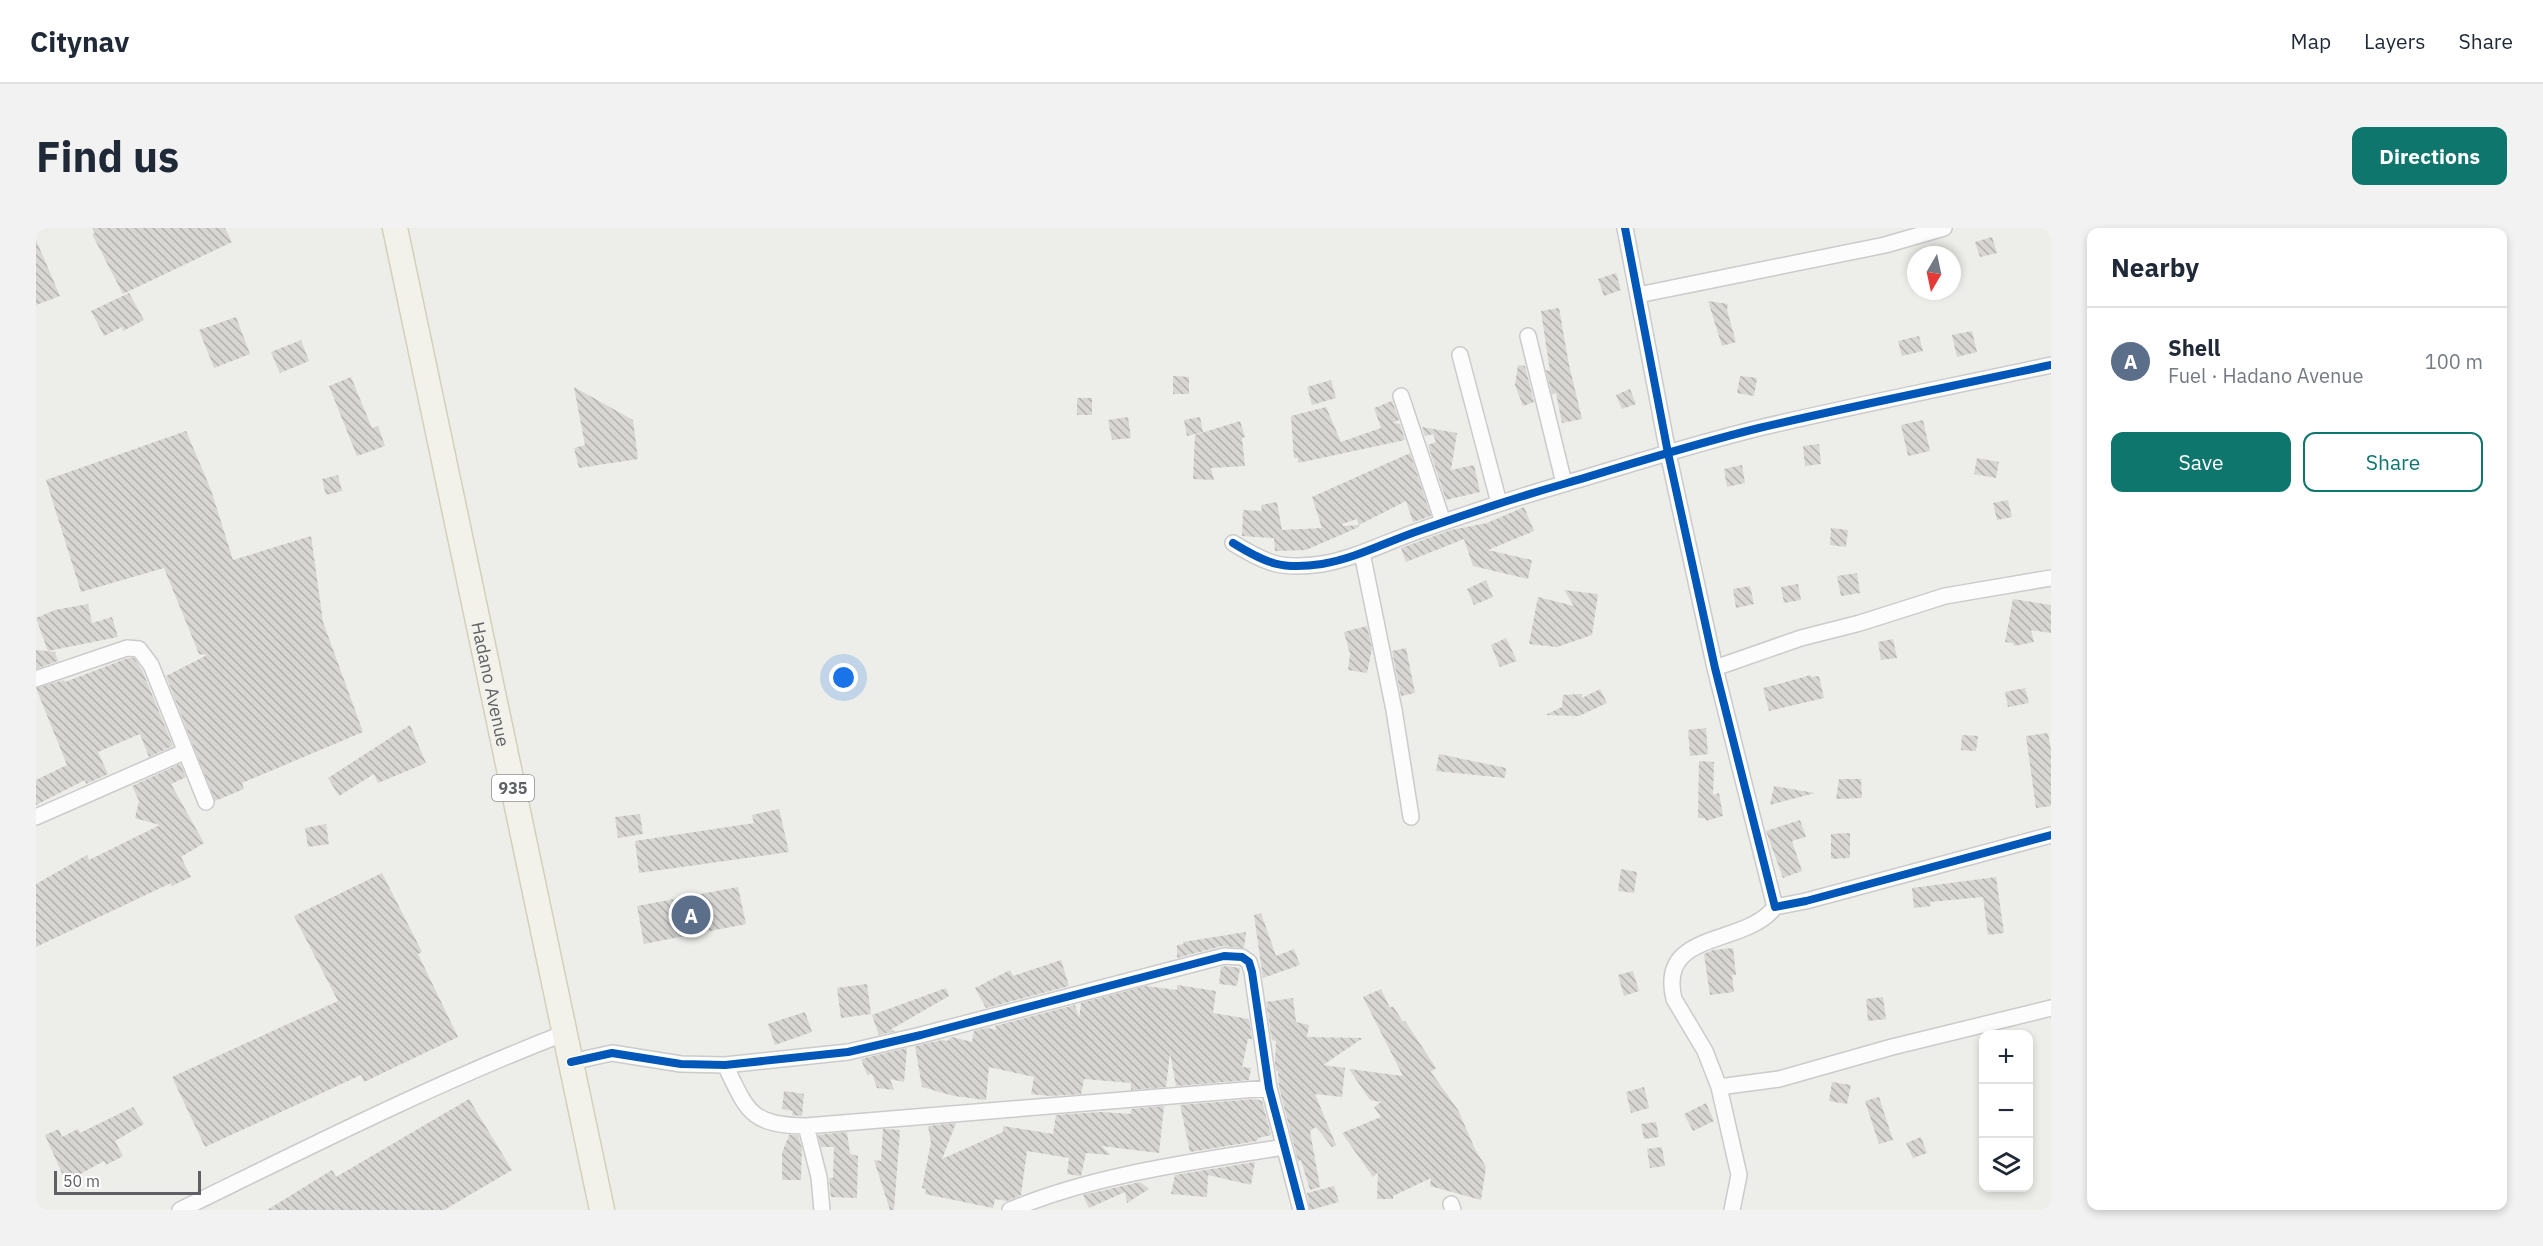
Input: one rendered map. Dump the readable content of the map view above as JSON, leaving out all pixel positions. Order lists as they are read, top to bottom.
{
  "streets": {
    "main road": ["Hadano Avenue", "935"]
  },
  "scale_bar": "50 m",
  "north": "bottom",
  "page": {
    "header": "Citynav",
    "nav": ["Map", "Layers", "Share"],
    "buttons": [
      "Directions",
      ["Save", "Share"]
    ],
    "title": "Find us",
    "heading": "Nearby",
    "list": [
      {
        "mark": "A",
        "name": "Shell",
        "note": "Fuel · Hadano Avenue",
        "value": "100 m"
      }
    ],
    "pins": "A",
    "map_buttons": ["+", "−"],
    "scale": "50 m"
  }
}
